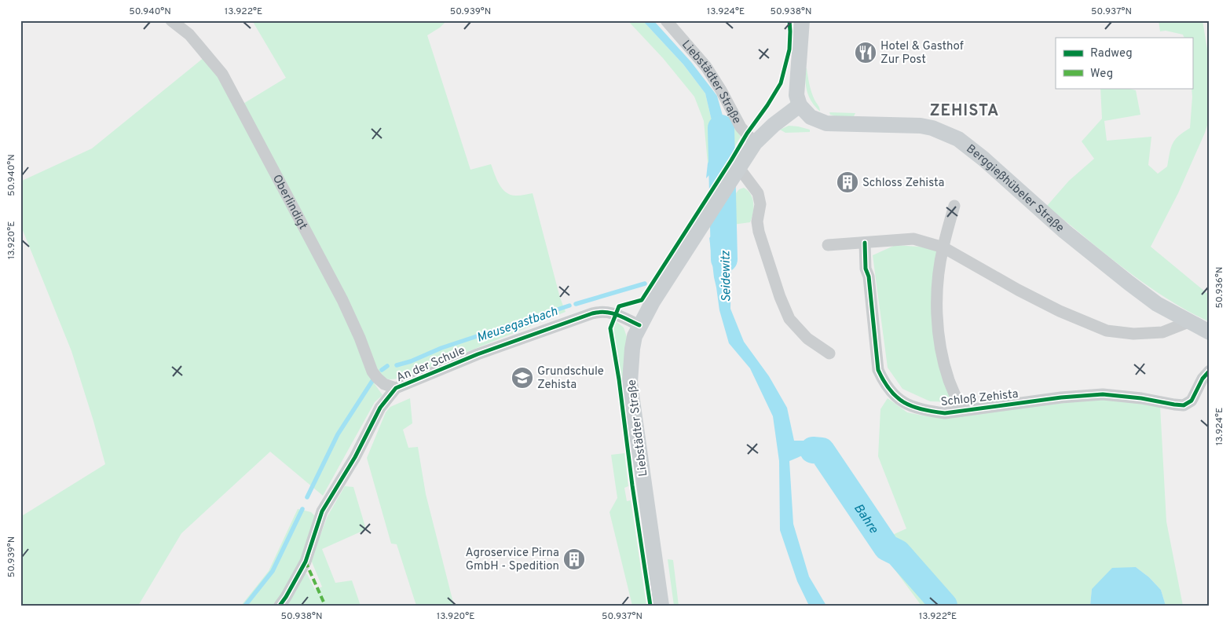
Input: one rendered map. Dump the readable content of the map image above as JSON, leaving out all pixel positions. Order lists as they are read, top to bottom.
{
  "streets": {
    "main road": ["Liebstädter Straße", "Berggießhübeler Straße"],
    "street": ["Oberlindigt", "An der Schule", "Schloß Zehista"]
  },
  "crossings": [
    ["Liebstädter Straße", "Berggießhübeler Straße"],
    ["Liebstädter Straße", "An der Schule"],
    ["Oberlindigt", "An der Schule"]
  ],
  "districts": ["ZEHISTA"],
  "water": ["Seidewitz", "Meusegastbach", "Bahre"],
  "places": {
    "restaurant": ["Hotel & Gasthof Zur Post"],
    "building": ["Schloss Zehista", "Agroservice Pirna GmbH - Spedition"],
    "school or university": ["Grundschule Zehista"]
  },
  "legend": ["Radweg", "Weg"],
  "coordinates": [
    "50.940°N",
    "13.922°E",
    "50.939°N",
    "13.924°E",
    "50.938°N",
    "50.937°N",
    "13.920°E",
    "50.936°N"
  ]
}
